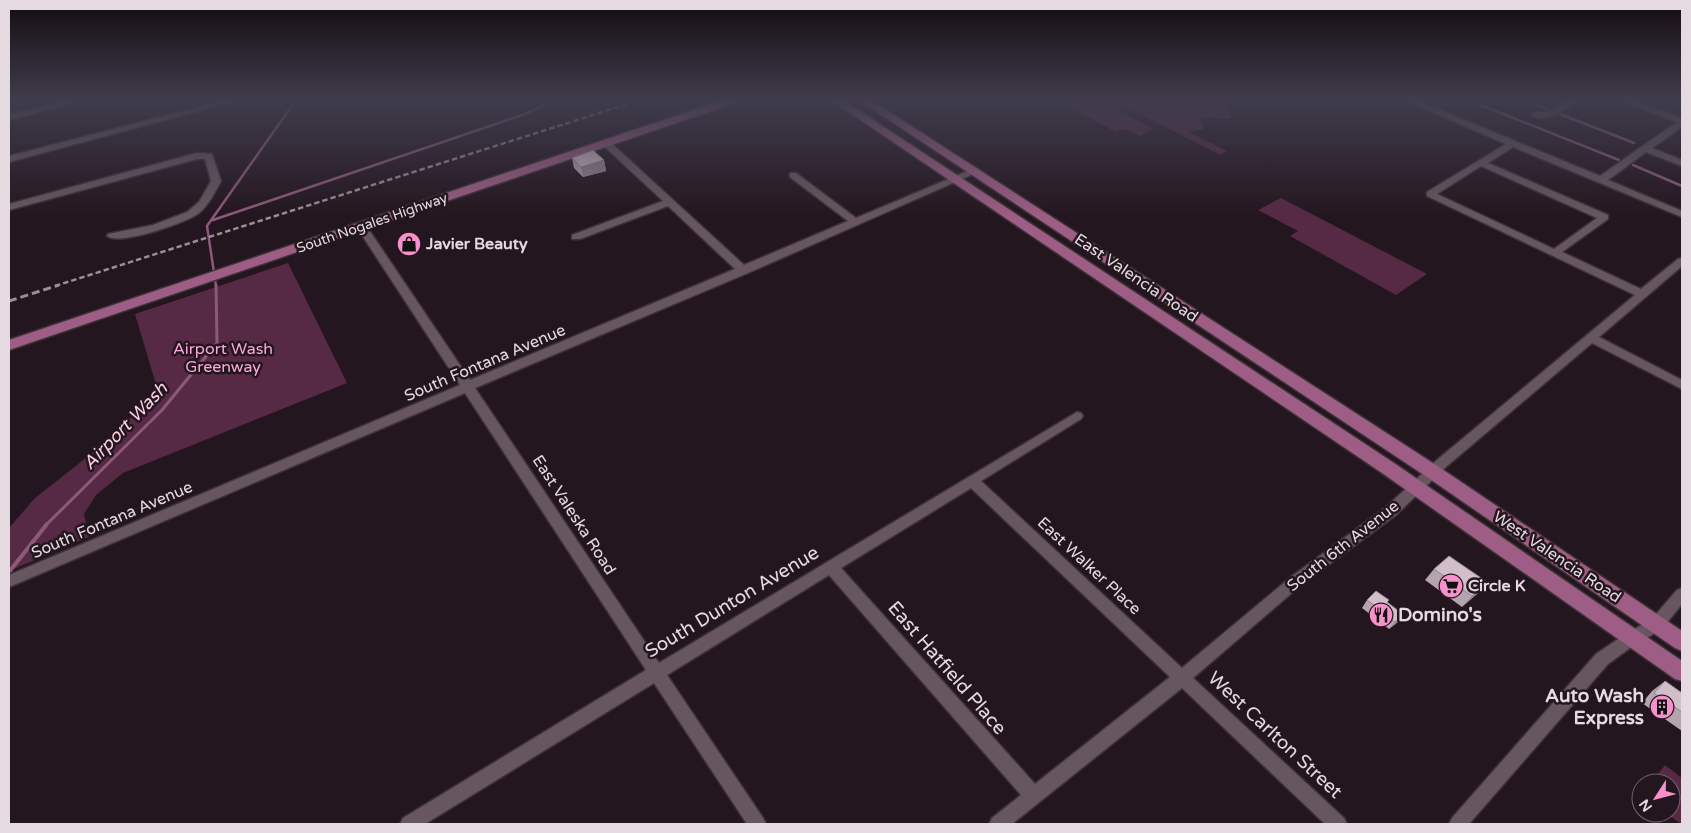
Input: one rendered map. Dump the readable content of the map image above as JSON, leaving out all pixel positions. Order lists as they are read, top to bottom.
{
  "streets": {
    "main road": ["South Nogales Highway", "East Valencia Road", "West Valencia Road"],
    "street": [
      "South Fontana Avenue",
      "East Valeska Road",
      "South 6th Avenue",
      "East Walker Place",
      "South Dunton Avenue",
      "East Hatfield Place",
      "West Carlton Street"
    ]
  },
  "crossings": [
    ["South Nogales Highway", "East Valeska Road"],
    ["East Valencia Road", "South Fontana Avenue"],
    ["East Valencia Road", "South 6th Avenue"],
    ["East Valencia Road", "West Valencia Road"],
    ["South Fontana Avenue", "East Valeska Road"],
    ["East Valeska Road", "South Dunton Avenue"],
    ["South 6th Avenue", "West Valencia Road"],
    ["South 6th Avenue", "East Walker Place"],
    ["South 6th Avenue", "East Hatfield Place"],
    ["South 6th Avenue", "West Carlton Street"],
    ["East Walker Place", "South Dunton Avenue"],
    ["East Walker Place", "West Carlton Street"],
    ["South Dunton Avenue", "East Hatfield Place"]
  ],
  "water": ["Airport Wash"],
  "parks": ["Airport Wash Greenway"],
  "places": {
    "shop": ["Javier Beauty"],
    "supermarket": ["Circle K"],
    "restaurant": ["Domino's"],
    "building": ["Auto Wash Express"]
  },
  "north": "bottom left"
}
